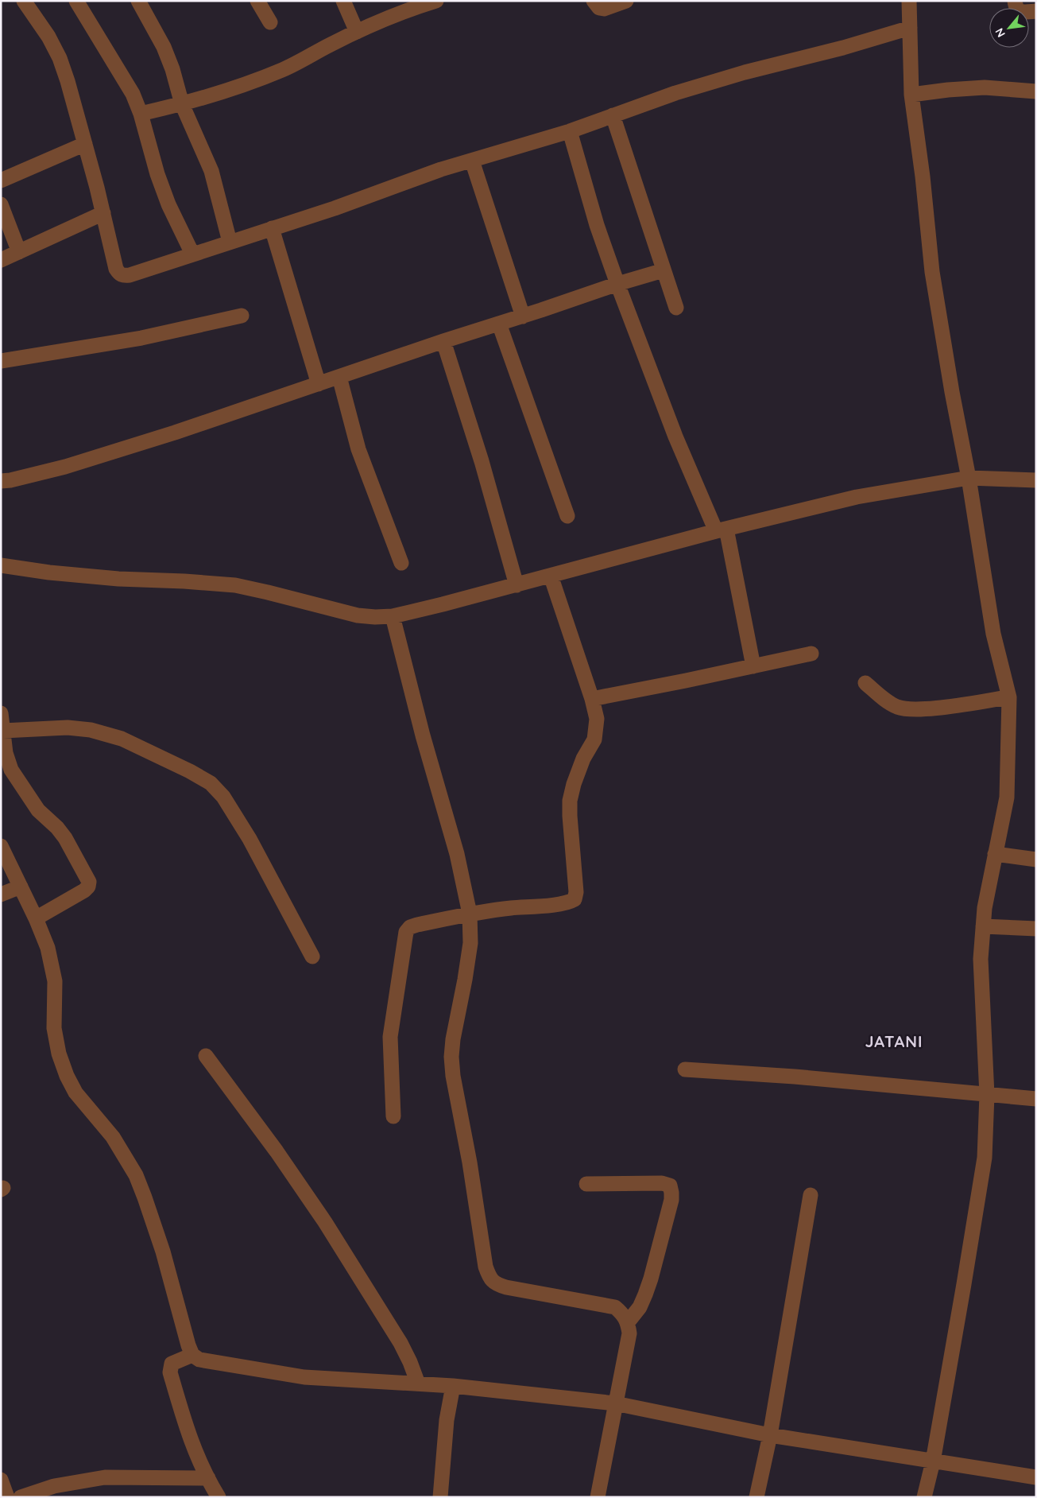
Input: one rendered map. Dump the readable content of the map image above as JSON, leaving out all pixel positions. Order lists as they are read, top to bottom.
{
  "districts": ["JATANI"],
  "north": "bottom left"
}
